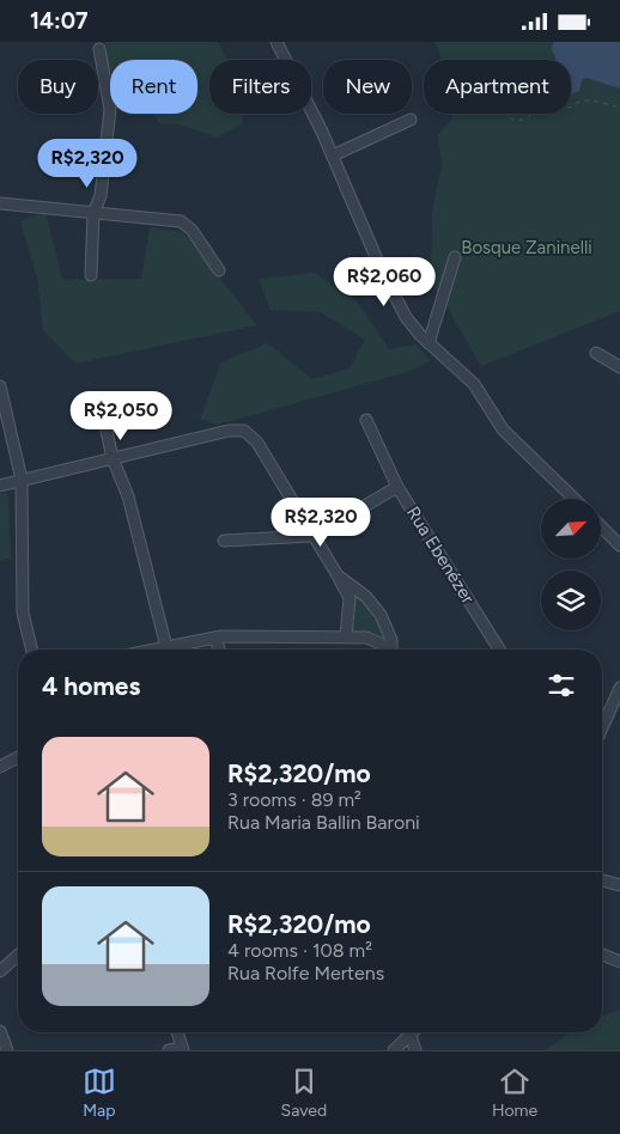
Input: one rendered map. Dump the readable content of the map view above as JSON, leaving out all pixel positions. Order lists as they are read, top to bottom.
{
  "streets": {
    "street": ["Rua Ebenézer"]
  },
  "parks": ["Bosque Zaninelli"],
  "north": "top right",
  "page": {
    "status": "14:07",
    "chip": [
      "Buy",
      "Rent",
      "Filters",
      "New",
      "Apartment"
    ],
    "price": [
      "R$2,320",
      "R$2,060",
      "R$2,050",
      "R$2,320"
    ],
    "heading": "4 homes",
    "list": [
      {
        "name": "R$2,320/mo",
        "note": "3 rooms · 89 m² · Rua Maria Ballin Baroni"
      },
      {
        "name": "R$2,320/mo",
        "note": "4 rooms · 108 m² · Rua Rolfe Mertens"
      }
    ],
    "tabs": ["Map", "Saved", "Home"]
  }
}
